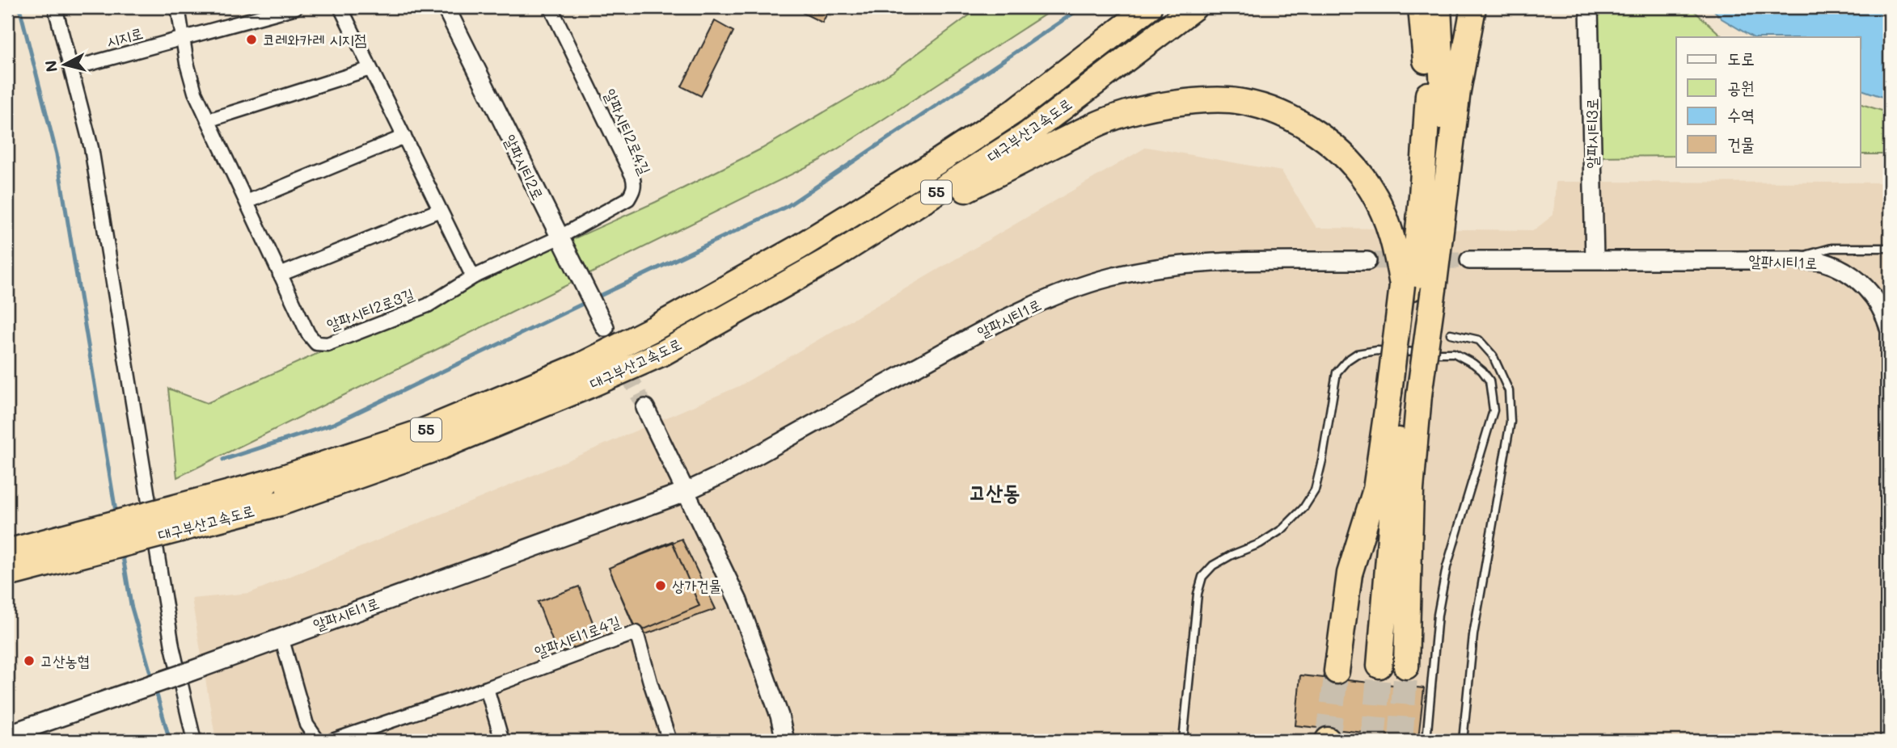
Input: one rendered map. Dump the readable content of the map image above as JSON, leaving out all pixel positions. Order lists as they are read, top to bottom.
{
  "streets": {
    "highway": ["대구부산고속도로", "55"],
    "main road": ["알파시티1로"],
    "street": [
      "시지로",
      "알파시티2로4길",
      "알파시티3로",
      "알파시티2로",
      "알파시티2로3길",
      "알파시티1로4길"
    ]
  },
  "crossings": [
    ["시지로", "알파시티2로3길"],
    ["알파시티2로4길", "알파시티2로"],
    ["알파시티2로4길", "알파시티2로3길"],
    ["알파시티3로", "알파시티1로"],
    ["알파시티2로", "알파시티2로3길"]
  ],
  "districts": ["고산동"],
  "places": ["코레와카레 시지점", "상가건물", "고산농협"],
  "legend": [
    "도로",
    "공원",
    "수역",
    "건물"
  ],
  "north": "left"
}
